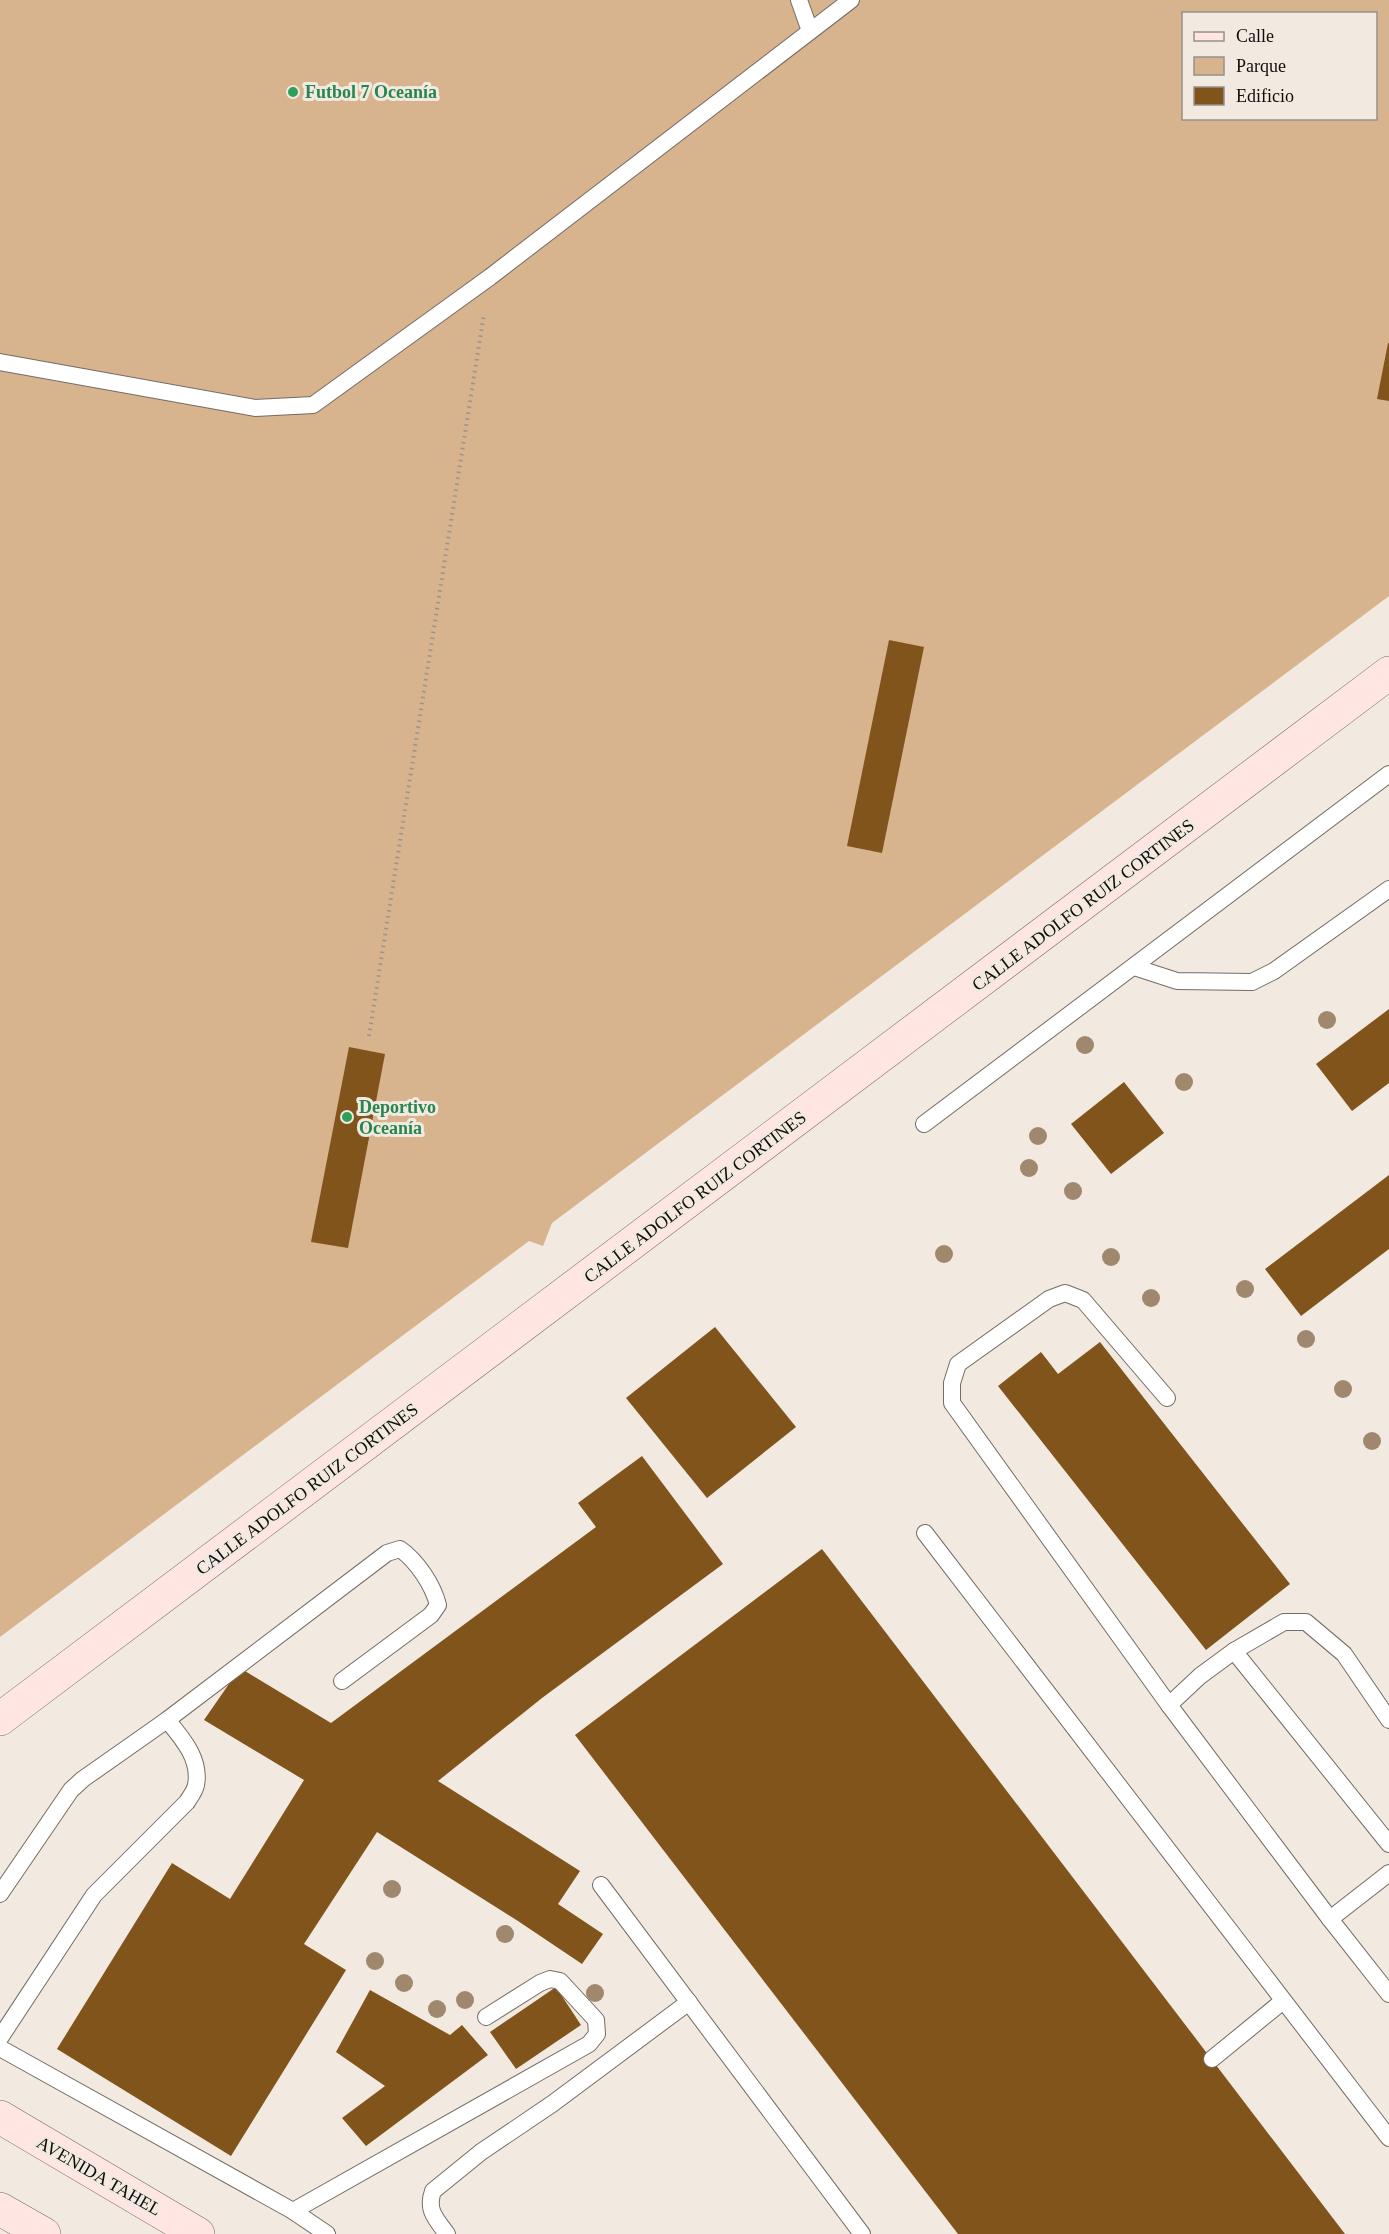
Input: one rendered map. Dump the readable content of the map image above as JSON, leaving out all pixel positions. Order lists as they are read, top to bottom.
{
  "streets": {
    "street": ["CALLE ADOLFO RUIZ CORTINES", "AVENIDA TAHEL"]
  },
  "places": ["Futbol 7 Oceanía", "Deportivo Oceanía"],
  "legend": ["Calle", "Parque", "Edificio"]
}
